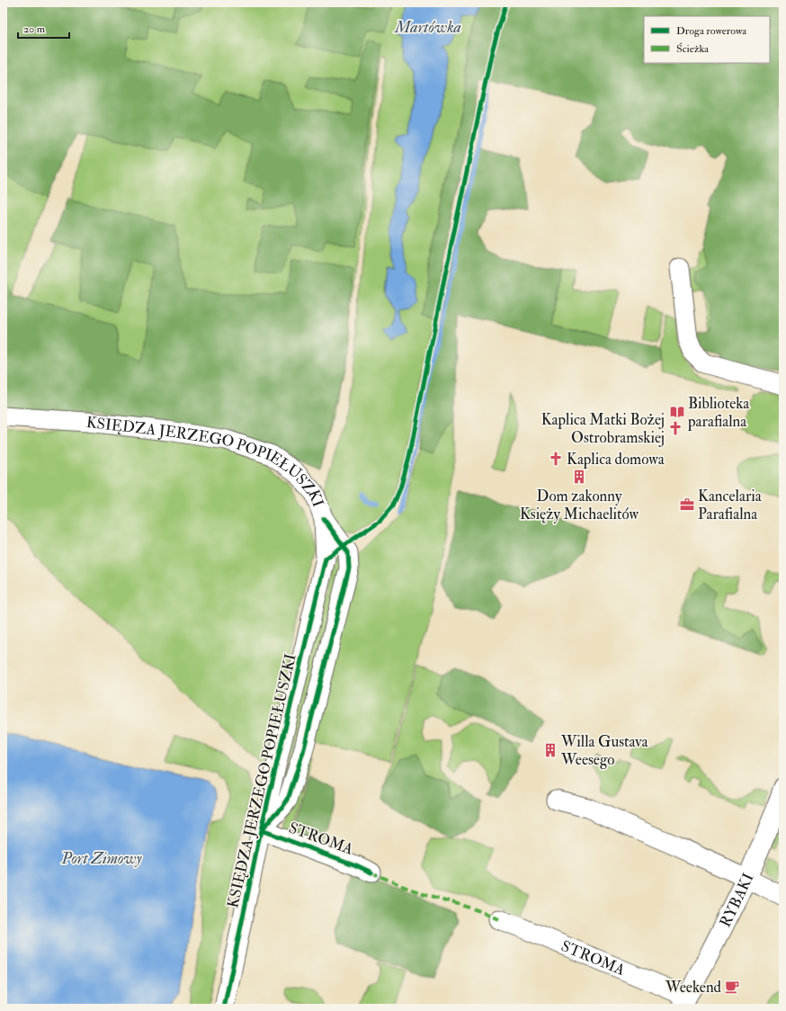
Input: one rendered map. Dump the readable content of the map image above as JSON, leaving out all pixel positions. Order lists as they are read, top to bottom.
{
  "streets": {
    "street": ["KSIĘDZA JERZEGO POPIEŁUSZKI", "STROMA", "RYBAKI"]
  },
  "crossings": [
    ["KSIĘDZA JERZEGO POPIEŁUSZKI", "STROMA"],
    ["STROMA", "RYBAKI"]
  ],
  "water": ["Martówka", "Port Zimowy"],
  "places": {
    "library": ["Biblioteka parafialna"],
    "church": ["Kaplica Matki Bożej Ostrobramskiej", "Kaplica domowa"],
    "building": ["Dom zakonny Księży Michaelitów", "Willa Gustava Weesego"],
    "office": ["Kancelaria Parafialna"],
    "cafe": ["Weekend"]
  },
  "legend": ["Droga rowerowa", "Ścieżka"],
  "scale_bar": "20 m"
}
